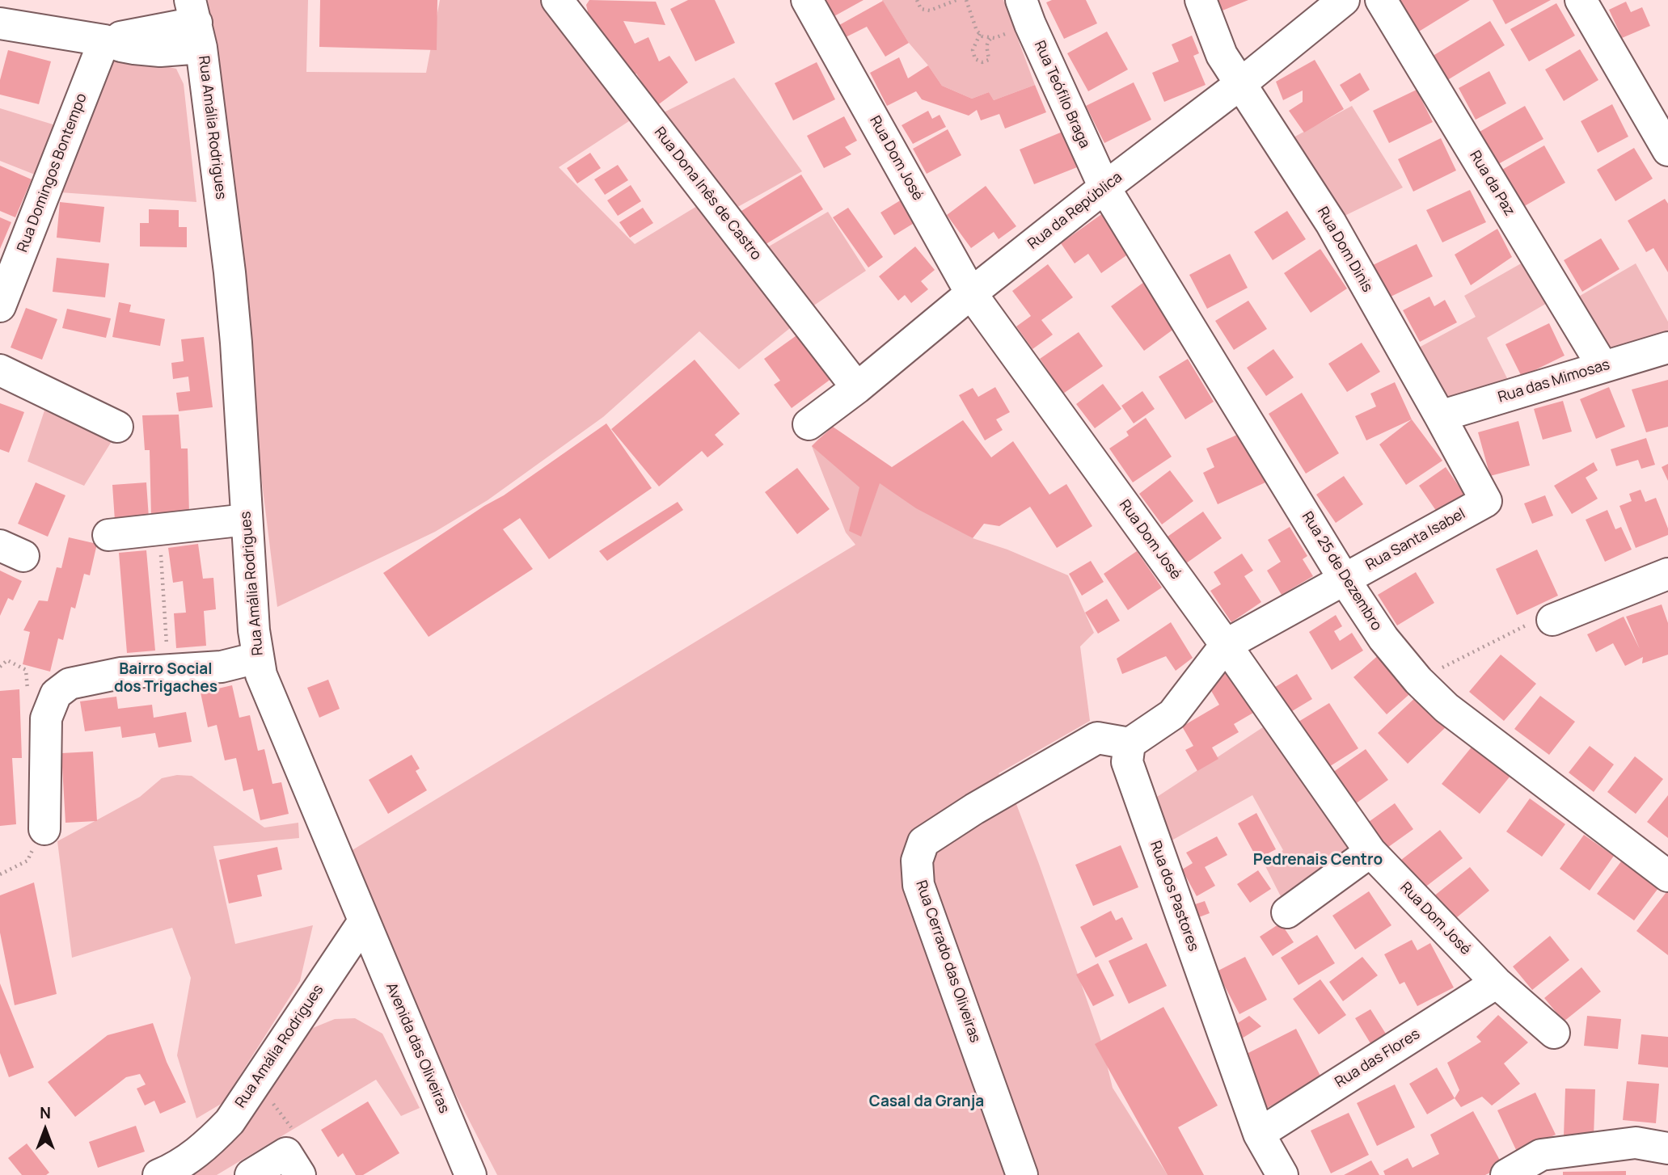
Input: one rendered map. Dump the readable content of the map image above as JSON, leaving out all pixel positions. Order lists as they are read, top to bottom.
{
  "streets": {
    "street": [
      "Rua Teófilo Braga",
      "Rua Amália Rodrigues",
      "Rua Dom José",
      "Rua Domingos Bontempo",
      "Rua da Paz",
      "Rua Dona Inês de Castro",
      "Rua da República",
      "Rua Dom Dinis",
      "Rua das Mimosas",
      "Rua Santa Isabel",
      "Rua 25 de Dezembro",
      "Rua dos Pastores",
      "Rua Cerrado das Oliveiras",
      "Avenida das Oliveiras",
      "Rua das Flores"
    ]
  },
  "crossings": [
    ["Rua Teófilo Braga", "Rua da República"],
    ["Rua Teófilo Braga", "Rua 25 de Dezembro"],
    ["Rua Amália Rodrigues", "Avenida das Oliveiras"],
    ["Rua Dom José", "Rua da República"],
    ["Rua Dom José", "Rua Santa Isabel"],
    ["Rua Dom José", "Rua das Flores"],
    ["Rua da Paz", "Rua das Mimosas"],
    ["Rua Dona Inês de Castro", "Rua da República"],
    ["Rua da República", "Rua Dom Dinis"],
    ["Rua da República", "Rua 25 de Dezembro"],
    ["Rua Dom Dinis", "Rua das Mimosas"],
    ["Rua Dom Dinis", "Rua Santa Isabel"],
    ["Rua Santa Isabel", "Rua 25 de Dezembro"],
    ["Rua dos Pastores", "Rua Cerrado das Oliveiras"],
    ["Rua dos Pastores", "Rua das Flores"]
  ],
  "districts": ["Bairro Social dos Trigaches", "Pedrenais Centro", "Casal da Granja"],
  "north": "top"
}
